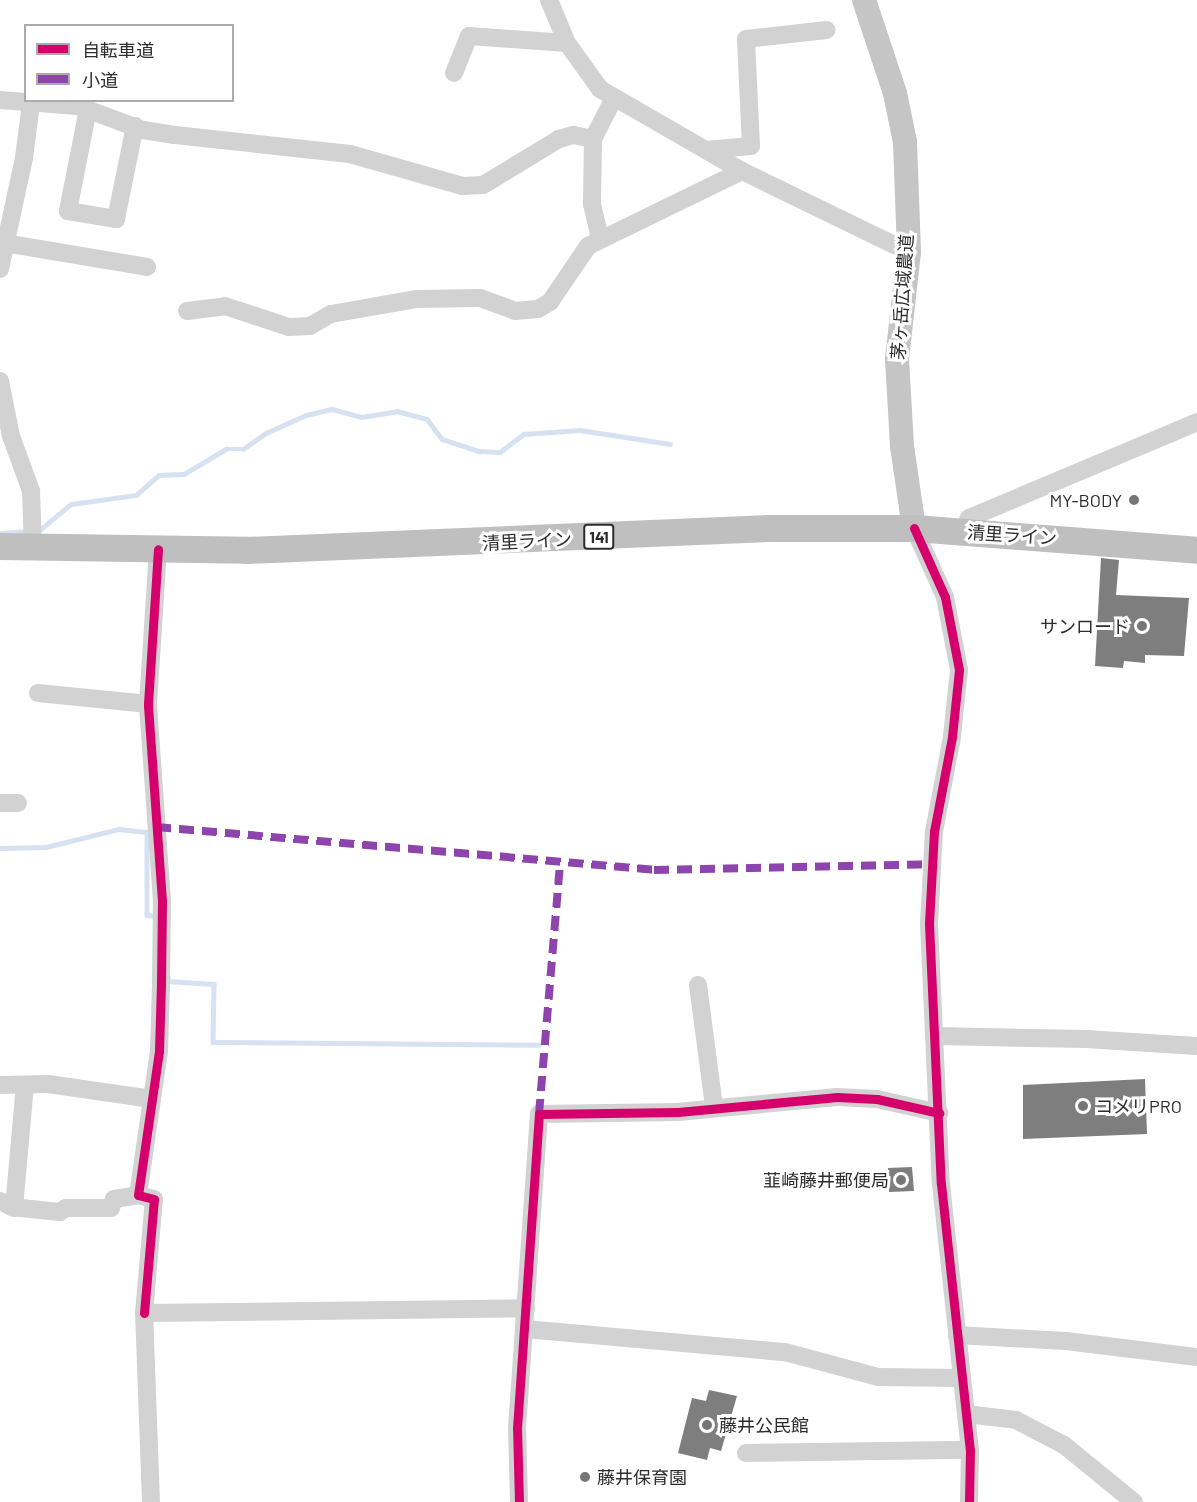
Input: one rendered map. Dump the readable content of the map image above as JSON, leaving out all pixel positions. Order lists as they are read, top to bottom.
{
  "streets": {
    "highway": ["清里ライン", "141"],
    "main road": ["茅ヶ岳広域農道"]
  },
  "crossings": [
    ["茅ヶ岳広域農道", "清里ライン"]
  ],
  "places": [
    "MY-BODY",
    "サンロード",
    "コメリPRO",
    "韮崎藤井郵便局",
    "藤井公民館",
    "藤井保育園"
  ],
  "legend": ["自転車道", "小道"]
}
